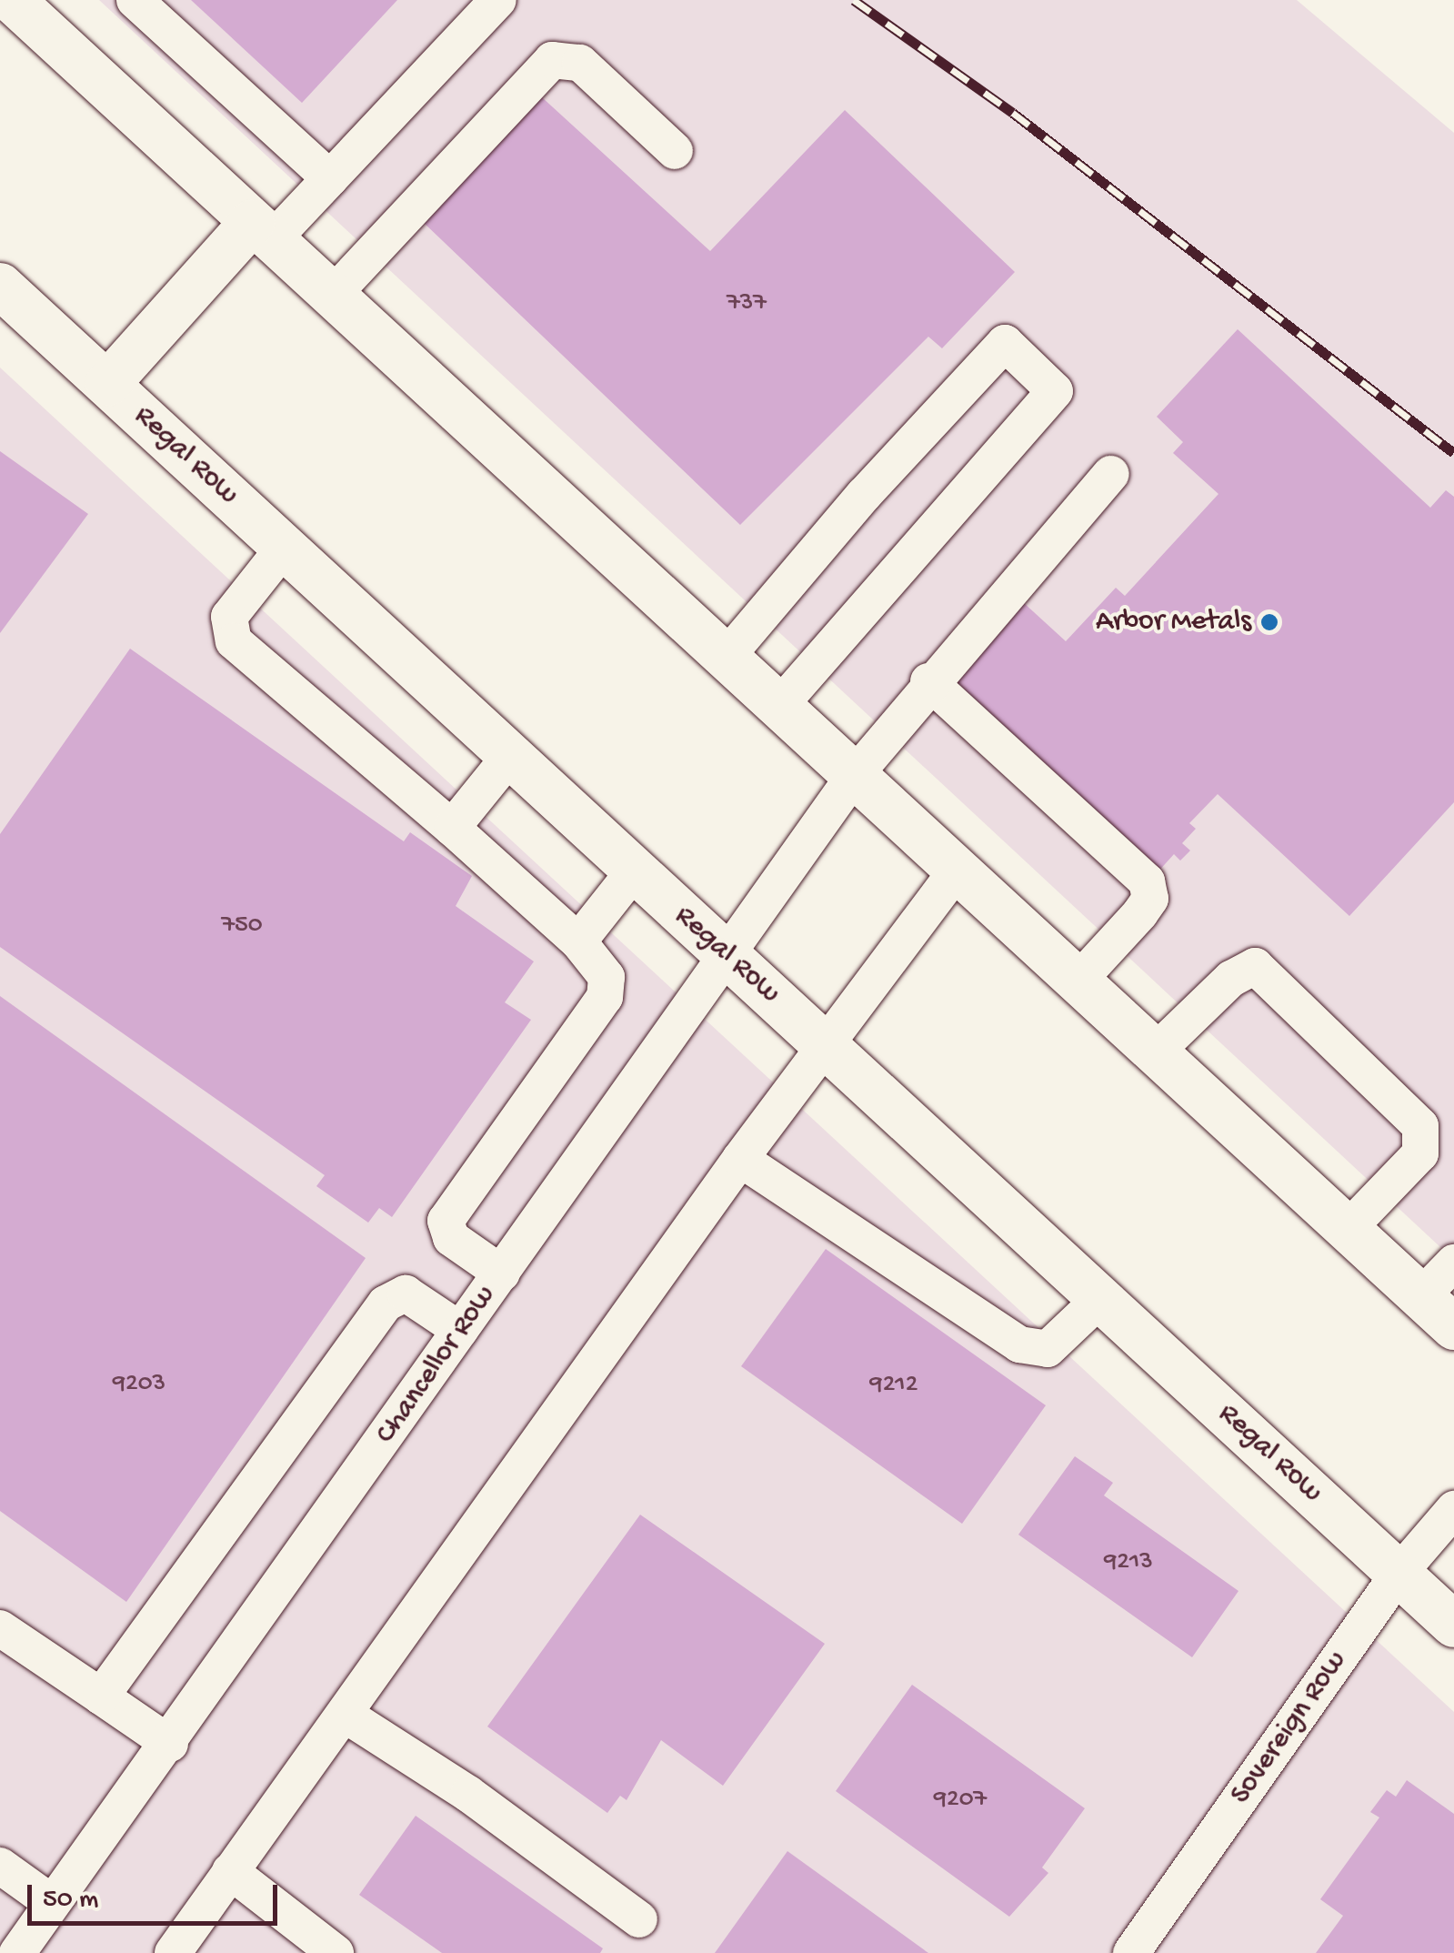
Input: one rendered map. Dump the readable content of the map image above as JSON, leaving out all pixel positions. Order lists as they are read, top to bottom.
{
  "streets": {
    "main road": ["Regal Row"],
    "street": ["Chancellor Row", "Sovereign Row"]
  },
  "crossings": [
    ["Regal Row", "Chancellor Row"],
    ["Regal Row", "Sovereign Row"]
  ],
  "places": ["Arbor Metals"],
  "house_numbers": [
    "737",
    "750",
    "9203",
    "9212",
    "9213",
    "9207"
  ],
  "scale_bar": "50 m"
}
